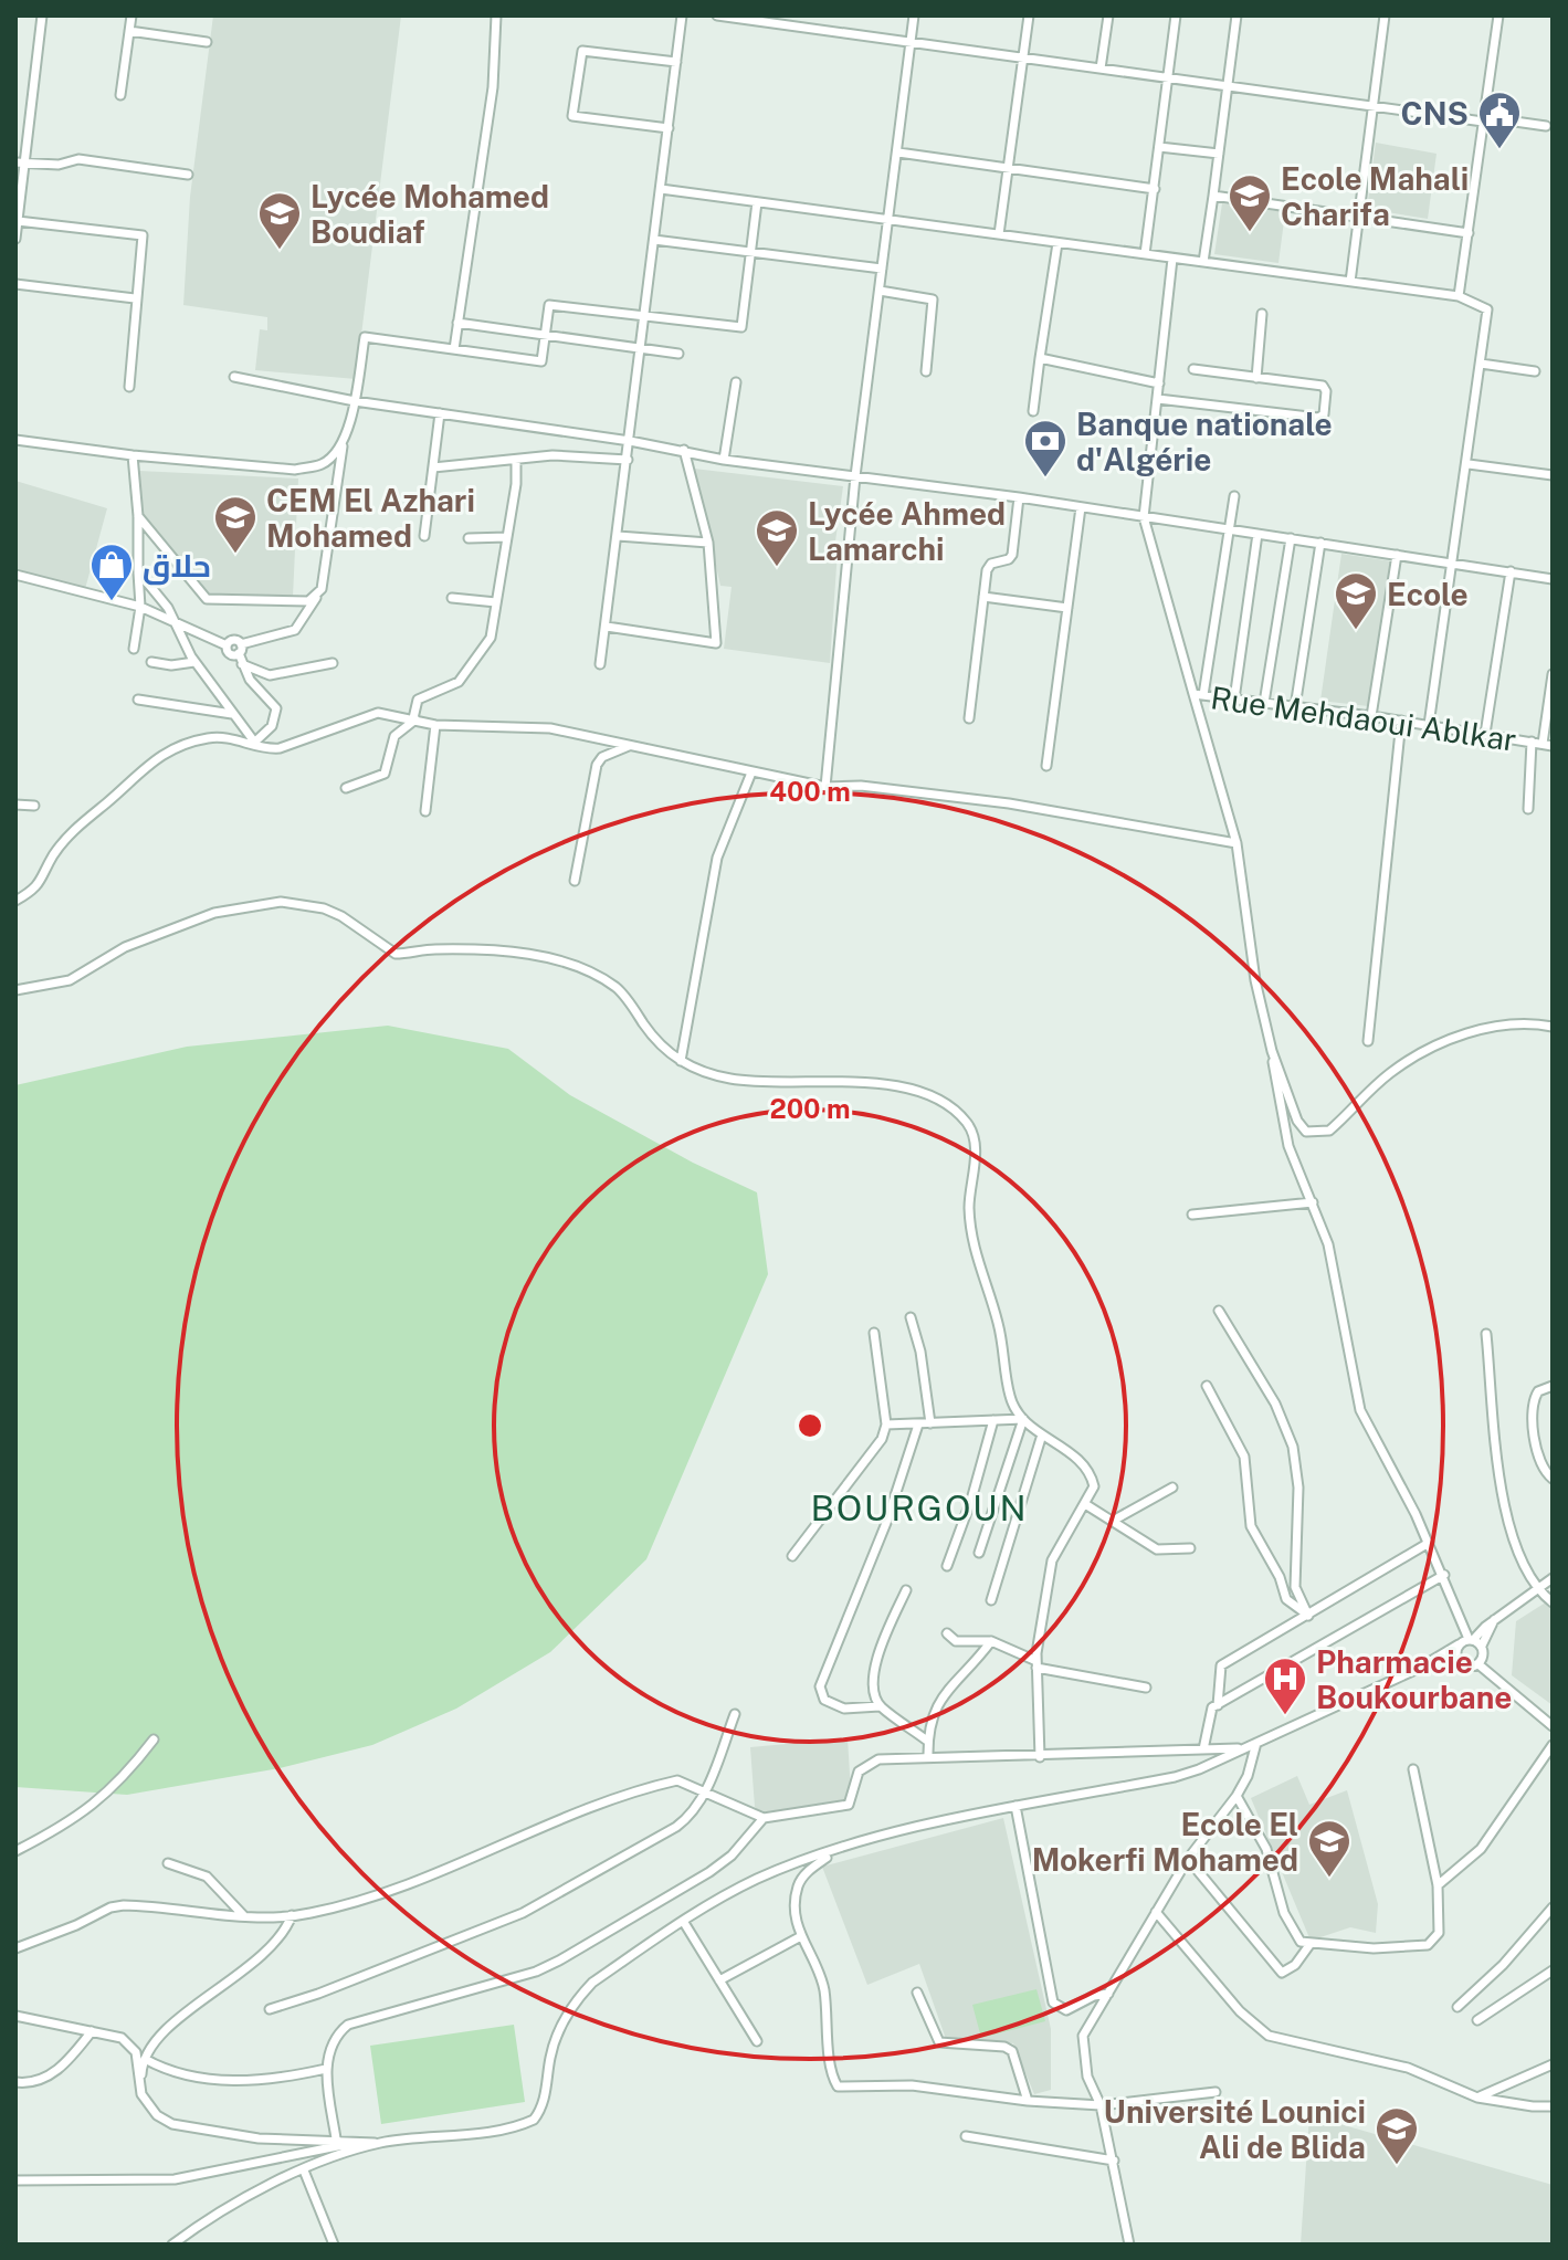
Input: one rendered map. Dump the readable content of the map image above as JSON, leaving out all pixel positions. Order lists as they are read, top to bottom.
{
  "streets": {
    "street": ["Rue Mehdaoui Ablkar"]
  },
  "districts": ["BOURGOUN"],
  "places": {
    "public building": ["CNS"],
    "school or university": [
      "Ecole Mahali Charifa",
      "Lycée Mohamed Boudiaf",
      "CEM El Azhari Mohamed",
      "Lycée Ahmed Lamarchi",
      "Ecole",
      "Ecole El Mokerfi Mohamed",
      "Université Lounici Ali de Blida"
    ],
    "bank": ["Banque nationale d'Algérie"],
    "shop": ["حلاق"],
    "hospital": ["Pharmacie Boukourbane"]
  },
  "rings": ["400 m", "200 m"]
}
